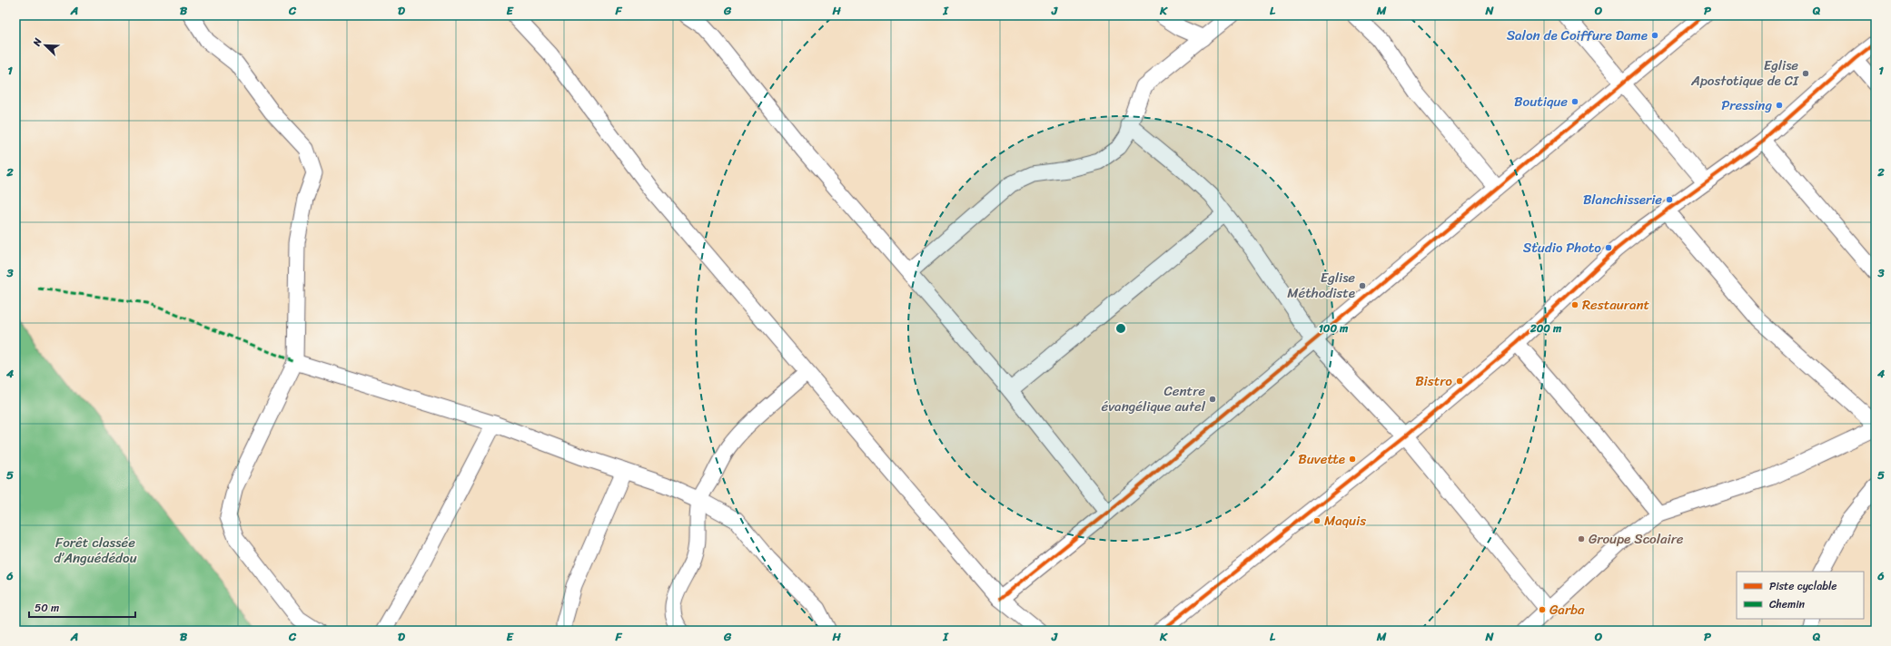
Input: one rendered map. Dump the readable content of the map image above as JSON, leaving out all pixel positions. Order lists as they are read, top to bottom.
{
  "parks": ["Forêt classée d’Anguédédou"],
  "places": [
    "Salon de Coiffure Dame",
    "Eglise Apostotique de CI",
    "Boutique",
    "Pressing",
    "Blanchisserie",
    "Studio Photo",
    "Eglise Méthodiste",
    "Restaurant",
    "Bistro",
    "Centre évangélique autel",
    "Buvette",
    "Maquis",
    "Groupe Scolaire",
    "Garba"
  ],
  "legend": ["Piste cyclable", "Chemin"],
  "scale_bar": "50 m",
  "north": "top left",
  "grid": {
    "columns": [
      "A",
      "B",
      "C",
      "D",
      "E",
      "F",
      "G",
      "H",
      "I",
      "J",
      "K",
      "L",
      "M",
      "N",
      "O",
      "P",
      "Q"
    ],
    "rows": [
      "1",
      "2",
      "3",
      "4",
      "5",
      "6"
    ]
  },
  "rings": ["100 m", "200 m"]
}
